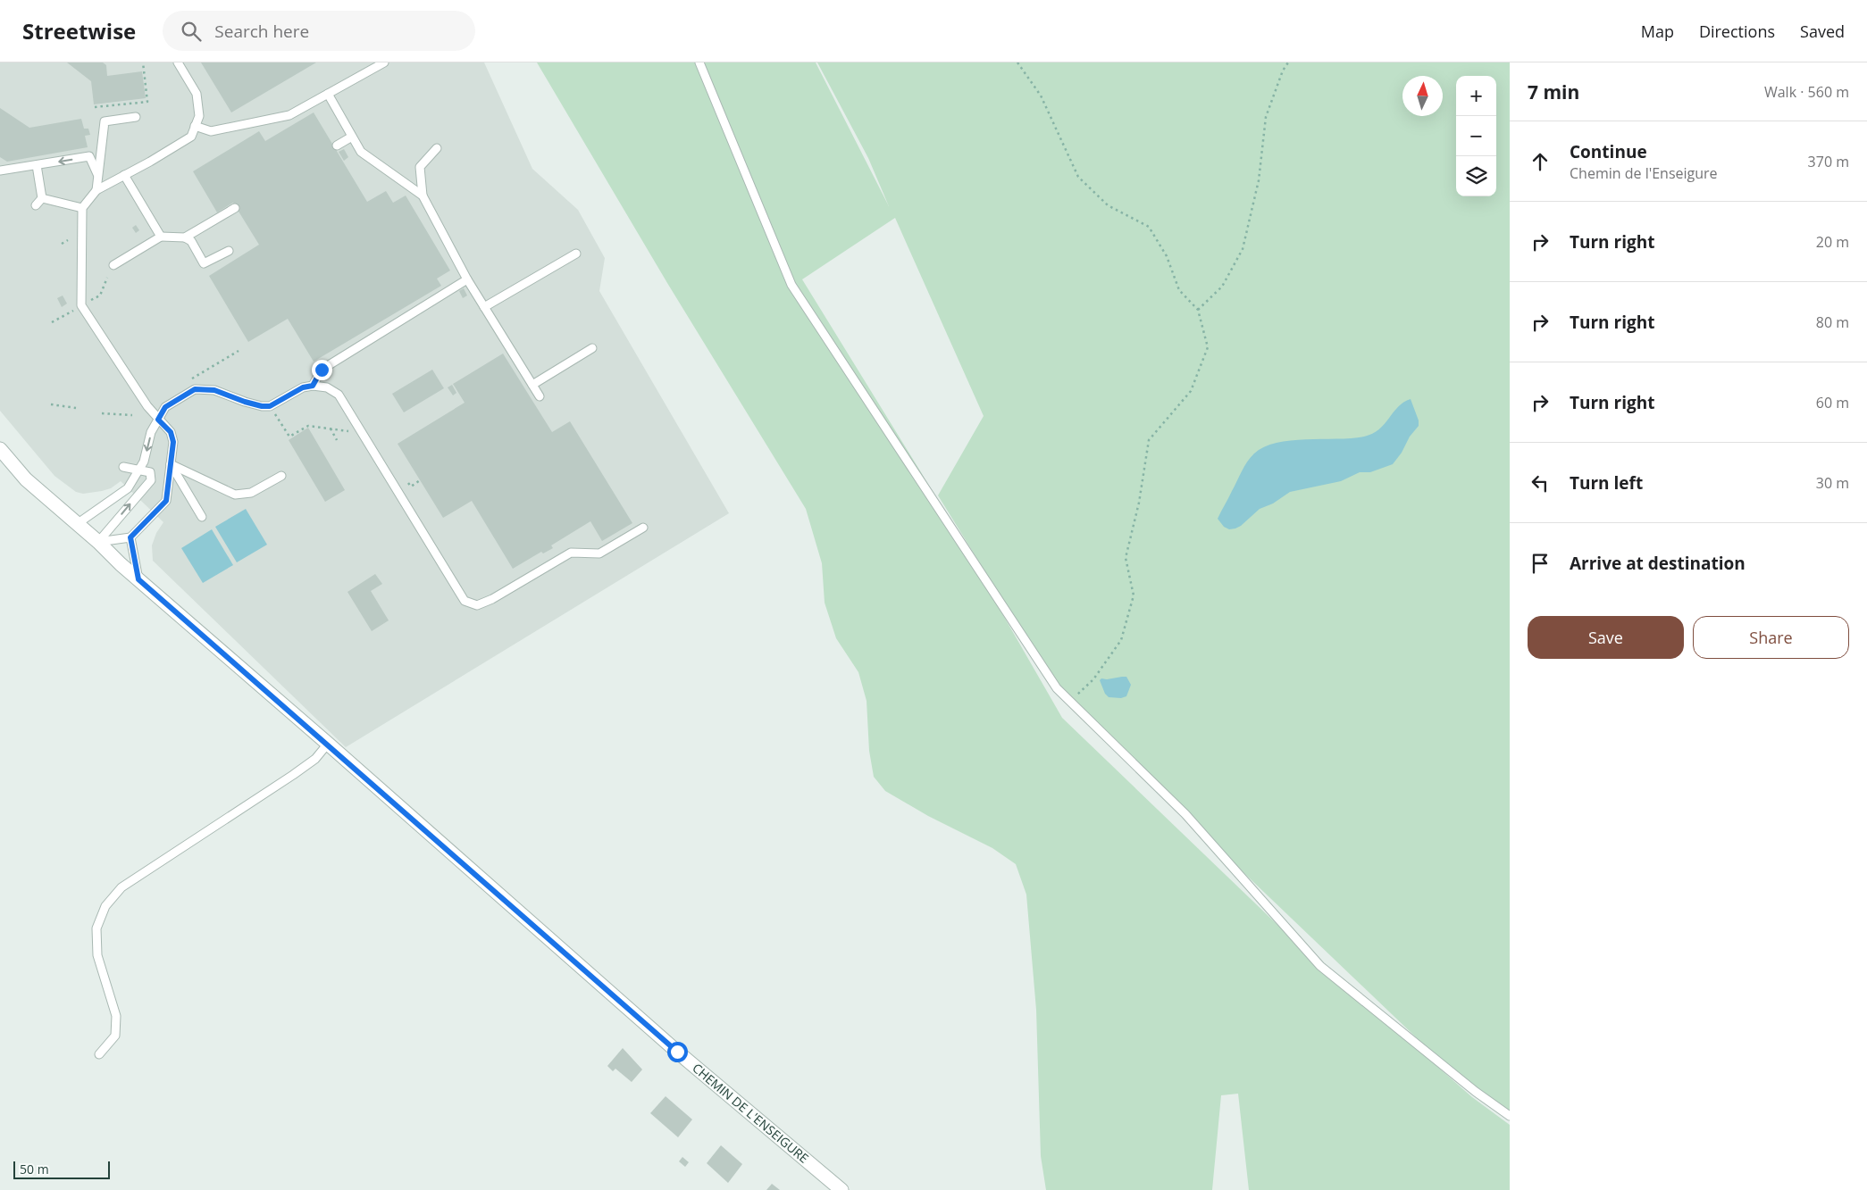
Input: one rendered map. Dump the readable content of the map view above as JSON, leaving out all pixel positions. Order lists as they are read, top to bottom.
{
  "streets": {
    "street": ["CHEMIN DE L'ENSEIGURE"]
  },
  "scale_bar": "50 m",
  "north": "top",
  "page": {
    "header": "Streetwise",
    "search": "Search here",
    "nav": ["Map", "Directions", "Saved"],
    "heading": ["7 min", "Walk · 560 m"],
    "map_buttons": ["+", "−"],
    "list": [
      ["Continue", "Chemin de l'Enseigure", "370 m"],
      ["Turn right", "20 m"],
      ["Turn right", "80 m"],
      ["Turn right", "60 m"],
      ["Turn left", "30 m"],
      "Arrive at destination"
    ],
    "buttons": ["Save", "Share"],
    "scale": "50 m"
  }
}
